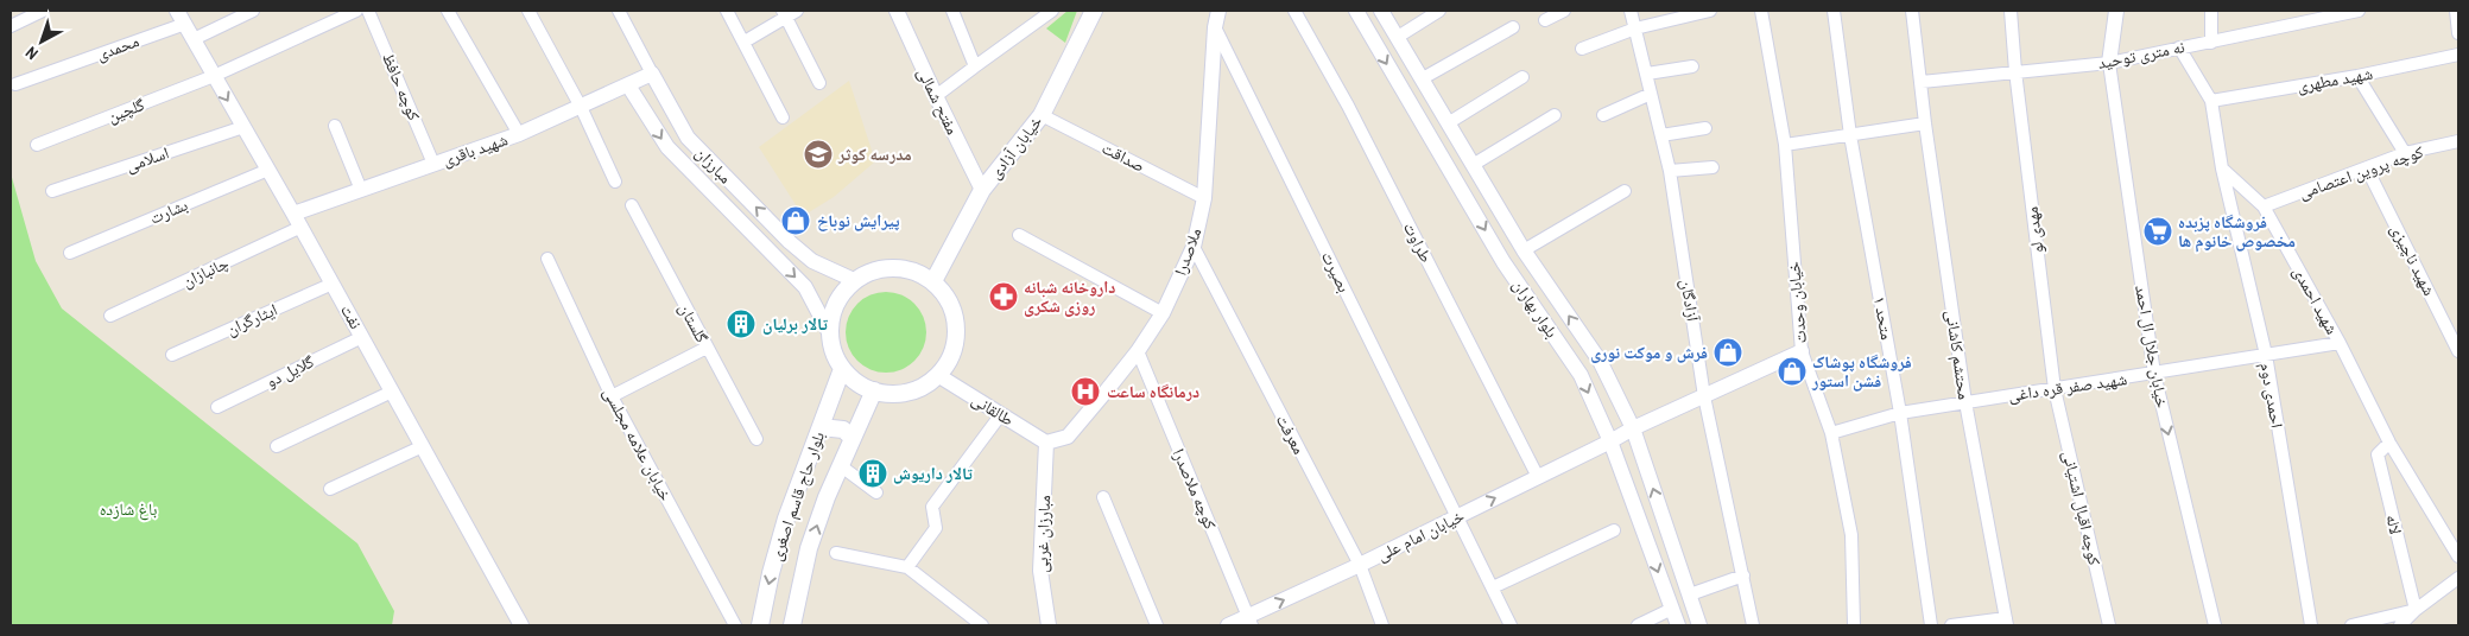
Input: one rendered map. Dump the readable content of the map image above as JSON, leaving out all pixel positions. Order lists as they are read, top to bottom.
{
  "streets": {
    "main road": ["خیابان آزادی", "بلوار حاج قاسم اصغری"],
    "street": [
      "محمدی",
      "نه متری توحید",
      "شهید مطهری",
      "کوچه حافظ",
      "مفتح شمالی",
      "گلچین",
      "شهید باقری",
      "صداقت",
      "اسلامی",
      "مبارزان",
      "کوچه پروین اعتصامی",
      "بشارت",
      "مهدی لو",
      "طراوت",
      "ملاصدرا",
      "شهید ناچیزی",
      "چانبازان",
      "بصیرت",
      "آزادگان",
      "شهید احمدی",
      "خیابان وحدت",
      "بلوار بهاران",
      "نفت",
      "متحد ۱",
      "ایثارگران",
      "گلستان",
      "خیابان جلال ال احمد",
      "محتشم کاشانی",
      "گلایل دو",
      "شهید صفر قره داغی",
      "احمدی دوم",
      "طالقانی",
      "معرفت",
      "خیابان علامه مجلسی",
      "کوچه ملاصدرا",
      "کوچه اقبال اشتیانی",
      "لاله",
      "مبارزان غربی",
      "خیابان امام علی"
    ]
  },
  "crossings": [
    ["محمدی", "نفت"],
    ["نه متری توحید", "مهدی لو"],
    ["نه متری توحید", "خیابان جلال ال احمد"],
    ["نه متری توحید", "محتشم کاشانی"],
    ["کوچه حافظ", "شهید باقری"],
    ["مفتح شمالی", "خیابان آزادی"],
    ["گلچین", "نفت"],
    ["خیابان آزادی", "صداقت"],
    ["خیابان آزادی", "مبارزان"],
    ["خیابان آزادی", "طالقانی"],
    ["خیابان آزادی", "بلوار حاج قاسم اصغری"],
    ["شهید باقری", "مبارزان"],
    ["شهید باقری", "نفت"],
    ["صداقت", "ملاصدرا"],
    ["اسلامی", "نفت"],
    ["مبارزان", "طالقانی"],
    ["مبارزان", "بلوار حاج قاسم اصغری"],
    ["کوچه پروین اعتصامی", "شهید ناچیزی"],
    ["کوچه پروین اعتصامی", "شهید احمدی"],
    ["بشارت", "نفت"],
    ["مهدی لو", "شهید صفر قره داغی"],
    ["مهدی لو", "کوچه اقبال اشتیانی"],
    ["طراوت", "خیابان امام علی"],
    ["ملاصدرا", "بصیرت"],
    ["ملاصدرا", "طالقانی"],
    ["ملاصدرا", "معرفت"],
    ["ملاصدرا", "کوچه ملاصدرا"],
    ["ملاصدرا", "مبارزان غربی"],
    ["چانبازان", "نفت"],
    ["بصیرت", "خیابان امام علی"],
    ["آزادگان", "خیابان امام علی"],
    ["شهید احمدی", "شهید صفر قره داغی"],
    ["شهید احمدی", "احمدی دوم"],
    ["شهید احمدی", "لاله"],
    ["خیابان وحدت", "شهید صفر قره داغی"],
    ["خیابان وحدت", "خیابان امام علی"],
    ["بلوار بهاران", "خیابان امام علی"],
    ["نفت", "ایثارگران"],
    ["نفت", "گلایل دو"],
    ["متحد ۱", "شهید صفر قره داغی"],
    ["خیابان جلال ال احمد", "شهید صفر قره داغی"],
    ["محتشم کاشانی", "شهید صفر قره داغی"],
    ["شهید صفر قره داغی", "احمدی دوم"],
    ["شهید صفر قره داغی", "کوچه اقبال اشتیانی"],
    ["طالقانی", "بلوار حاج قاسم اصغری"],
    ["طالقانی", "مبارزان غربی"],
    ["معرفت", "خیابان امام علی"],
    ["کوچه ملاصدرا", "خیابان امام علی"]
  ],
  "one_way": ["خیابان جلال ال احمد"],
  "parks": ["باغ شازده"],
  "places": {
    "school or university": ["مدرسه کوثر"],
    "shop": ["پیرایش نوباخ", "فرش و موکت نوری", "فروشگاه پوشاک فشن استور"],
    "supermarket": ["فروشگاه پزبده مخصوص خانوم ها"],
    "pharmacy": ["داروخانه شبانه روزی شکری"],
    "building": ["تالار برلیان", "تالار داریوش"],
    "hospital": ["درمانگاه ساعت"]
  },
  "north": "bottom left"
}
